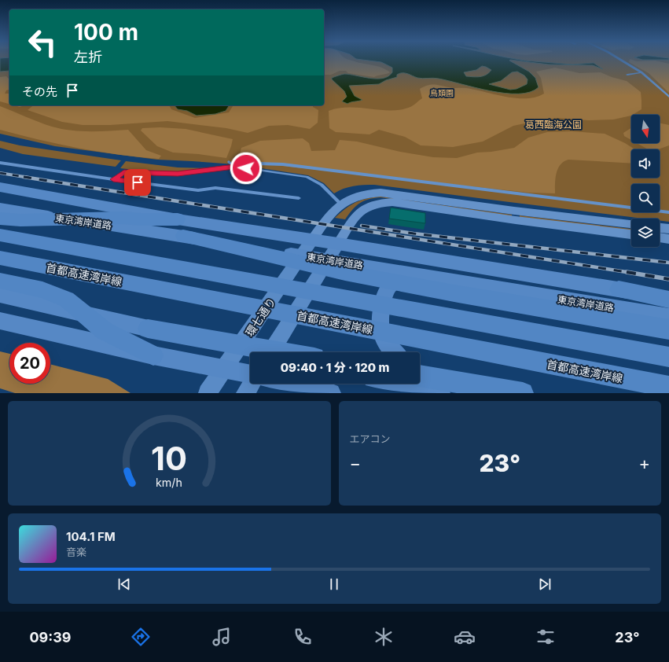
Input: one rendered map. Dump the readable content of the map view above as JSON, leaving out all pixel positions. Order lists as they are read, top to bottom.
{
  "streets": {
    "highway": ["東京湾岸道路", "首都高速湾岸線"],
    "main road": ["環七通り"]
  },
  "parks": ["鳥類園", "葛西臨海公園"],
  "north": "bottom",
  "page": {
    "turn": ["100 m", "左折"],
    "then": "その先",
    "limit": "20",
    "trip": "09:40 · 1 分 · 120 m",
    "tile": "エアコン",
    "heat": ["−", "23°", "+"],
    "song": ["104.1 FM", "音楽"],
    "tabs": ["09:39", "23°"],
    "gauge": ["10", "km/h"]
  }
}
